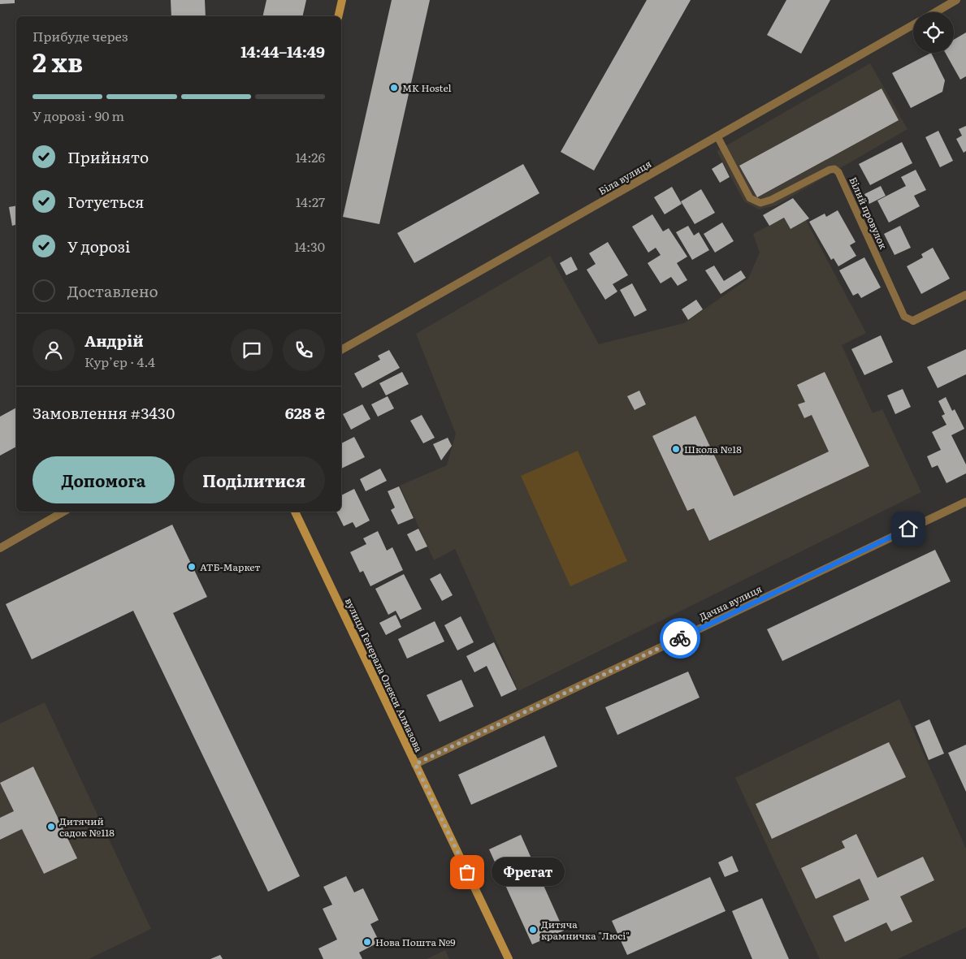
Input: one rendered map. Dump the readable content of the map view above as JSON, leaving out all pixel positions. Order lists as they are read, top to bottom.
{
  "streets": {
    "main road": ["вулиця Генерала Олекси Алмазова"],
    "street": ["Біла вулиця", "Дачна вулиця"],
    "lane": ["Білий провулок"]
  },
  "crossings": [
    ["Біла вулиця", "Білий провулок"],
    ["Дачна вулиця", "вулиця Генерала Олекси Алмазова"]
  ],
  "places": [
    "MK Hostel",
    "Школа №18",
    "АТБ-Маркет",
    "Дитячий садок №118",
    "Фрегат",
    "Дитяча крамничка \"Люсі\"",
    "Нова Пошта №9"
  ],
  "page": {
    "heading": ["2 хв", "Прибуде через", "14:44–14:49"],
    "panel": [
      "Андрій",
      "Кур’єр · 4.4",
      "Замовлення #3430",
      "628 ₴"
    ],
    "bar": "У дорозі · 90 m",
    "list": [
      ["Прийнято", "14:26"],
      ["Готується", "14:27"],
      ["У дорозі", "14:30"],
      "Доставлено"
    ],
    "buttons": ["Допомога", "Поділитися"],
    "bubble": "Фрегат"
  }
}
